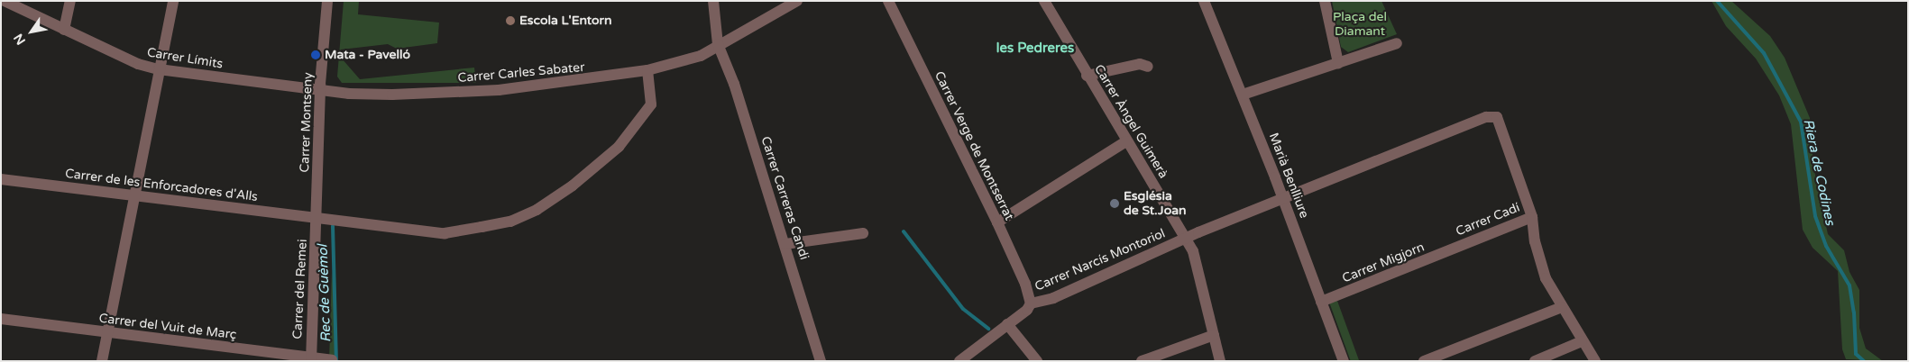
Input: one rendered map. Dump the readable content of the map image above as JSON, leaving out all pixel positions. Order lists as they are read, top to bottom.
{
  "streets": {
    "street": [
      "Carrer Límits",
      "Carrer Carles Sabater",
      "Carrer Àngel Guimerà",
      "Carrer Montseny",
      "Carrer Verge de Montserrat",
      "Marià Benlliure",
      "Carrer de les Enforcadores d'Alls",
      "Carrer Carreras Candi",
      "Carrer Cadí",
      "Carrer Narcís Montoriol",
      "Carrer Migjorn",
      "Carrer del Remei",
      "Carrer del Vuit de Març"
    ]
  },
  "crossings": [
    ["Carrer Límits", "Carrer Carles Sabater"],
    ["Carrer Límits", "Carrer Montseny"],
    ["Carrer Carles Sabater", "Carrer Montseny"],
    ["Carrer Carles Sabater", "Carrer de les Enforcadores d'Alls"],
    ["Carrer Carles Sabater", "Carrer Carreras Candi"],
    ["Carrer Àngel Guimerà", "Carrer Narcís Montoriol"],
    ["Carrer Montseny", "Carrer de les Enforcadores d'Alls"],
    ["Carrer Montseny", "Carrer del Remei"],
    ["Carrer Verge de Montserrat", "Carrer Narcís Montoriol"],
    ["Marià Benlliure", "Carrer Narcís Montoriol"],
    ["Marià Benlliure", "Carrer Migjorn"],
    ["Carrer de les Enforcadores d'Alls", "Carrer del Remei"],
    ["Carrer Cadí", "Carrer Narcís Montoriol"],
    ["Carrer Cadí", "Carrer Migjorn"],
    ["Carrer del Remei", "Carrer del Vuit de Març"]
  ],
  "districts": ["les Pedreres"],
  "water": ["Riera de Codines", "Rec de Guèmol"],
  "parks": ["Plaça del Diamant"],
  "places": ["Escola L'Entorn", "Mata - Pavelló", "Església de St.Joan"],
  "north": "bottom left"
}
